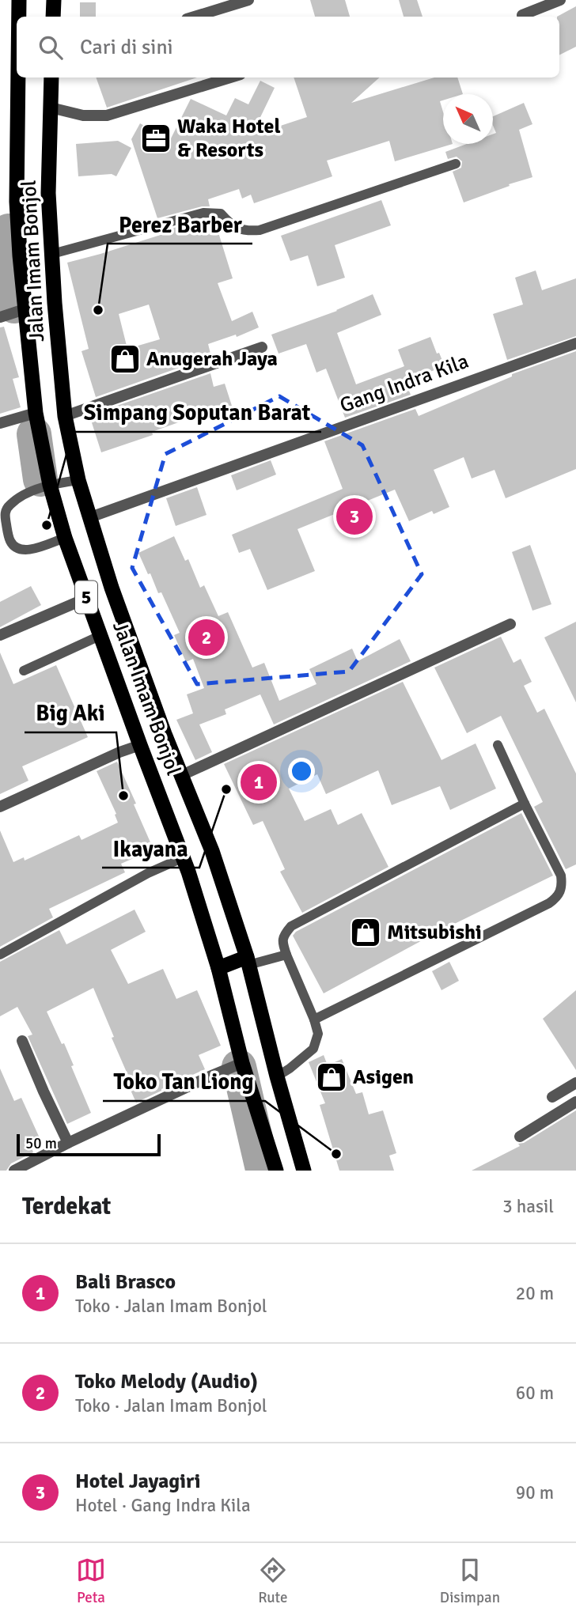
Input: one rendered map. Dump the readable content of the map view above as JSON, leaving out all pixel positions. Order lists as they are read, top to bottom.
{
  "streets": {
    "highway": ["Jalan Imam Bonjol", "5"],
    "street": ["Gang Indra Kila"]
  },
  "crossings": [
    ["Jalan Imam Bonjol", "Gang Indra Kila"]
  ],
  "places": {
    "office": ["Waka Hotel & Resorts"],
    "other": [
      "Perez Barber",
      "Simpang Soputan Barat",
      "Ikayana",
      "Big Aki",
      "Toko Tan Liong"
    ],
    "shop": ["Anugerah Jaya", "Mitsubishi", "Asigen"]
  },
  "scale_bar": "50 m",
  "north": "top left",
  "page": {
    "search": "Cari di sini",
    "pins": ["3", "2", "1"],
    "scale": "50 m",
    "heading": ["Terdekat", "3 hasil"],
    "list": [
      {
        "mark": "1",
        "name": "Bali Brasco",
        "note": "Toko · Jalan Imam Bonjol",
        "value": "20 m"
      },
      {
        "mark": "2",
        "name": "Toko Melody (Audio)",
        "note": "Toko · Jalan Imam Bonjol",
        "value": "60 m"
      },
      {
        "mark": "3",
        "name": "Hotel Jayagiri",
        "note": "Hotel · Gang Indra Kila",
        "value": "90 m"
      }
    ],
    "nav": ["Peta", "Rute", "Disimpan"]
  }
}
